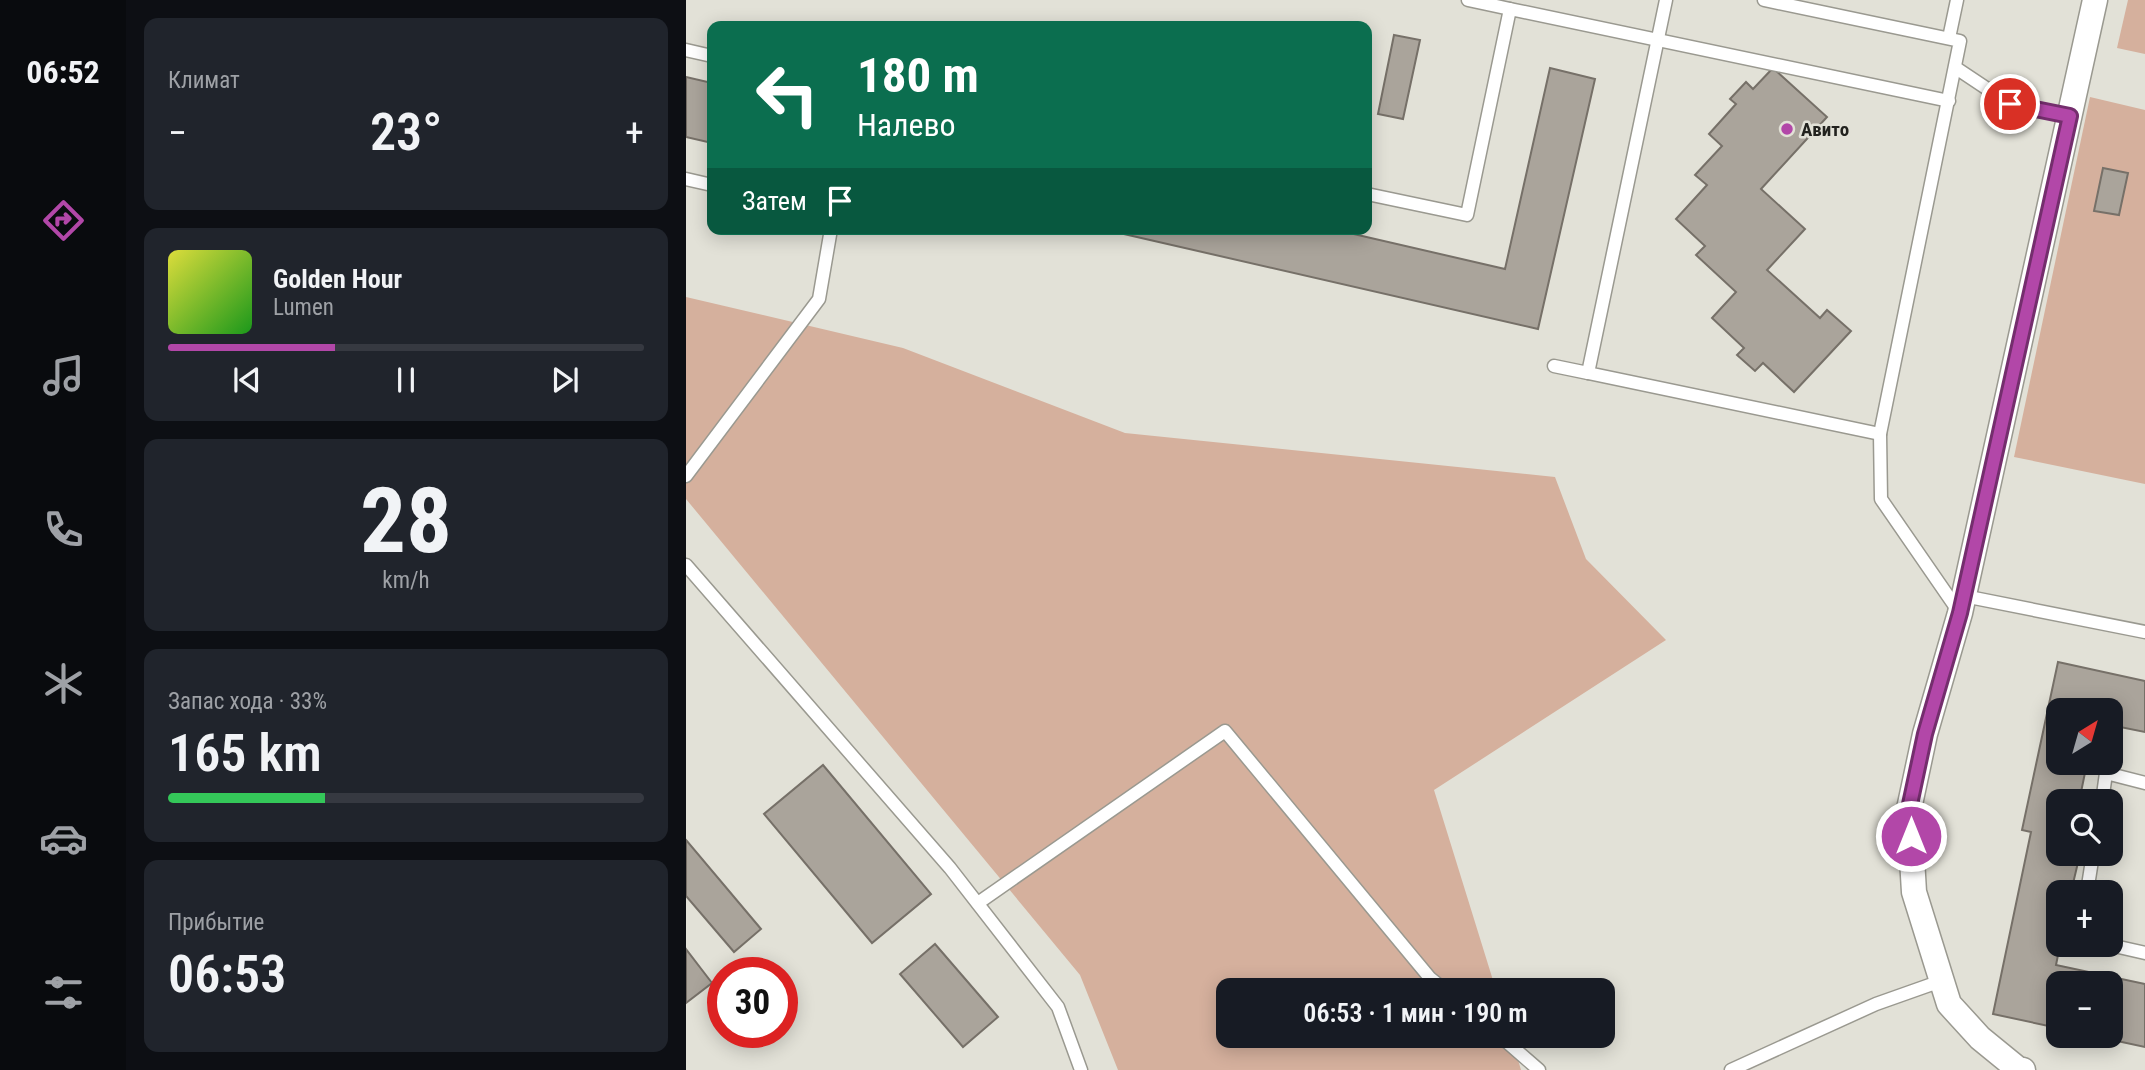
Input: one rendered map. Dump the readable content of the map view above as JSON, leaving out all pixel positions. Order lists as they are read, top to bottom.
{
  "places": ["Авито"],
  "north": "top right",
  "page": {
    "tabs": "06:52",
    "tile": [
      "Климат",
      ["28", "km/h"],
      ["Запас хода · 33%", "165 km"],
      ["Прибытие", "06:53"]
    ],
    "turn": ["180 m", "Налево"],
    "heat": ["−", "23°", "+"],
    "then": "Затем",
    "song": ["Golden Hour", "Lumen"],
    "map_buttons": ["+", "−"],
    "limit": "30",
    "trip": "06:53 · 1 мин · 190 m"
  }
}
